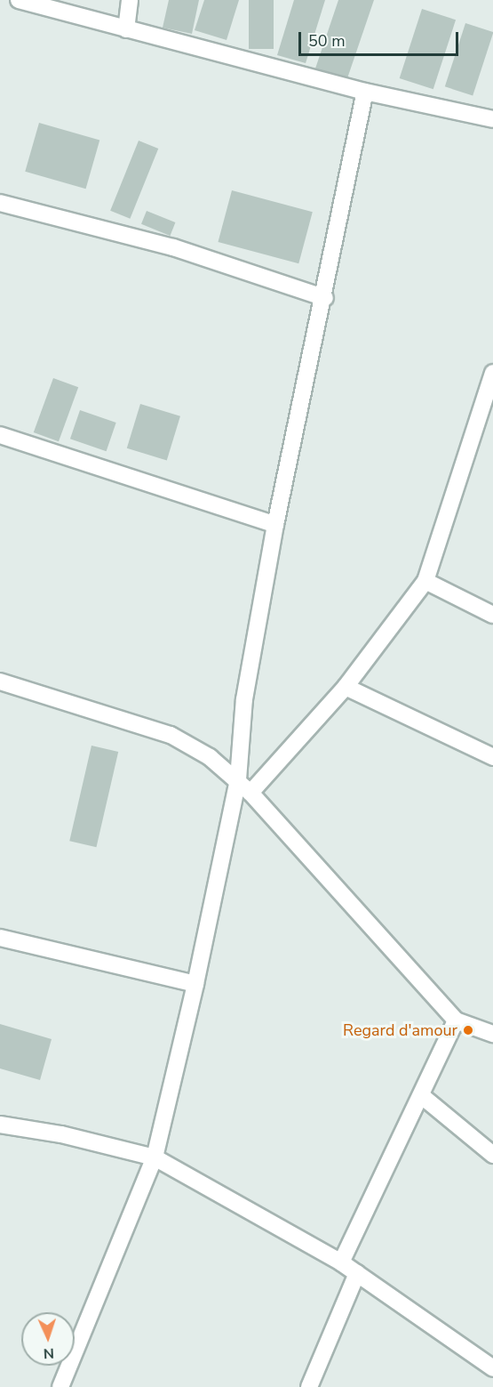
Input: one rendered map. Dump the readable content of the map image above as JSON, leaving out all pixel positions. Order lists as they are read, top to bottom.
{
  "places": ["Regard d'amour"],
  "scale_bar": "50 m",
  "north": "bottom"
}
